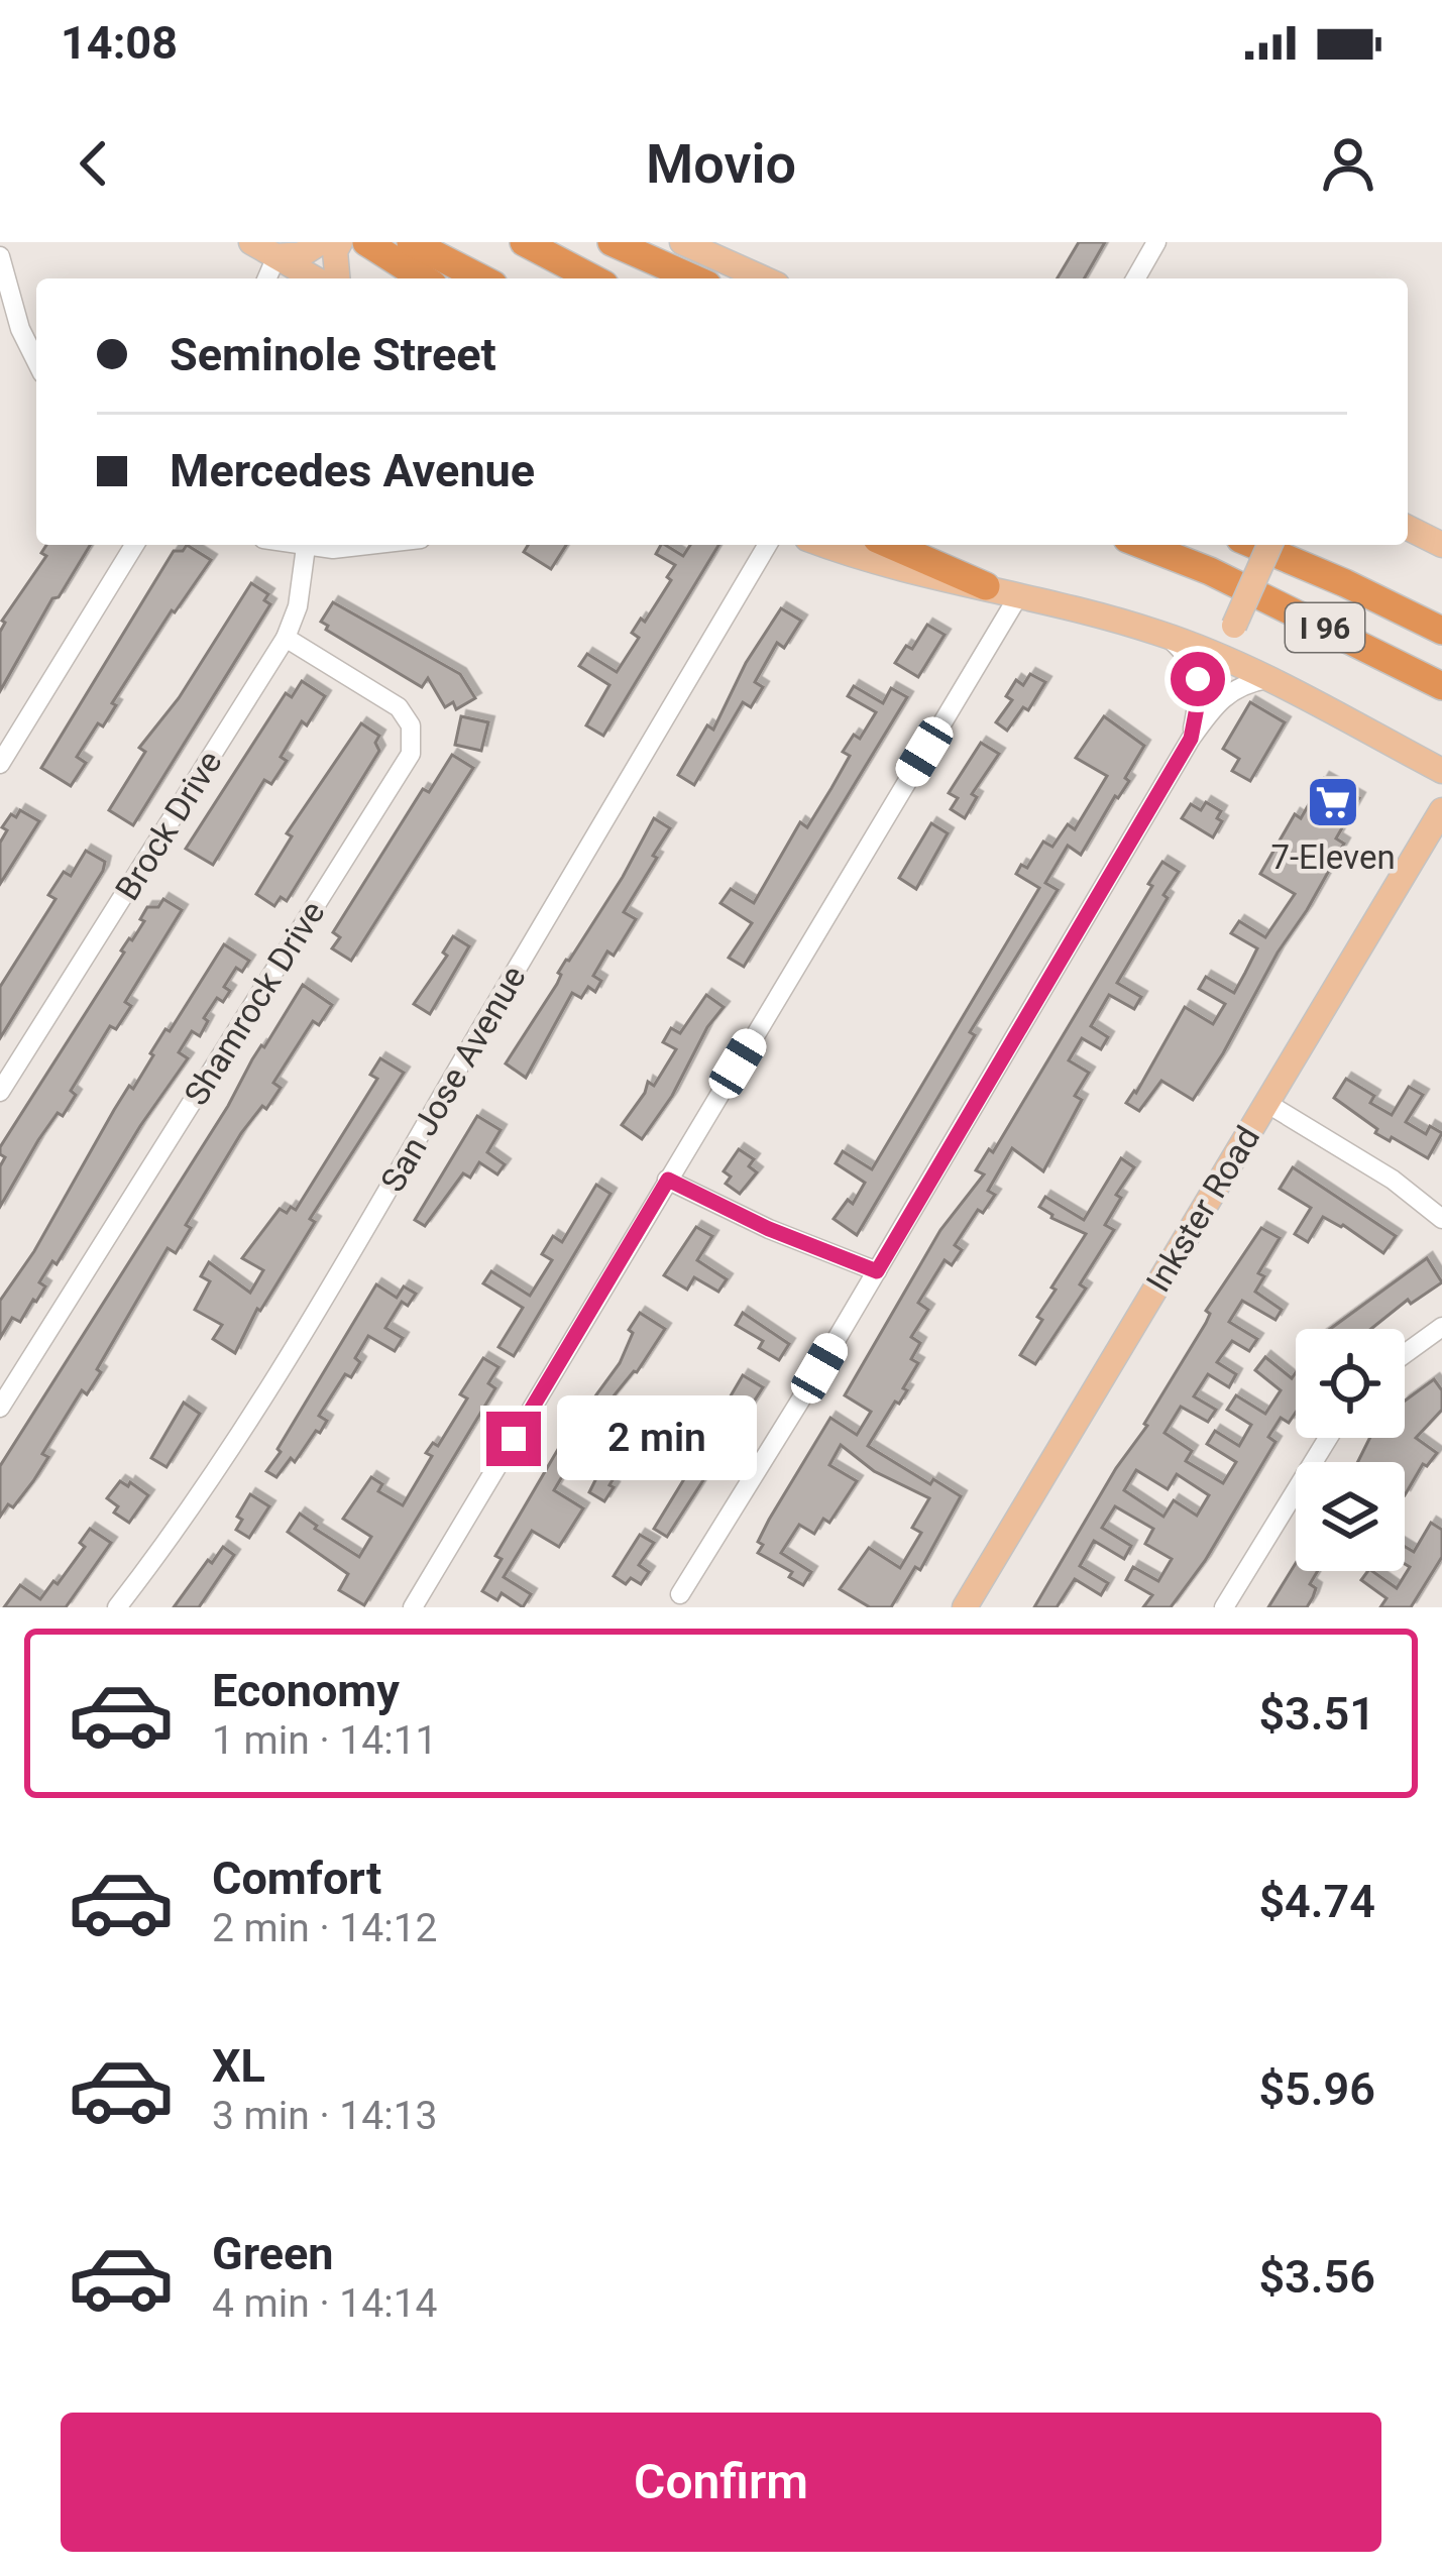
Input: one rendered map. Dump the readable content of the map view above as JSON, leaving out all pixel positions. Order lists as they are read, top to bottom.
{
  "streets": {
    "highway": ["I 96"],
    "main road": ["Inkster Road"],
    "street": ["Brock Drive", "Shamrock Drive", "San Jose Avenue"]
  },
  "crossings": [
    ["Brock Drive", "Shamrock Drive"]
  ],
  "places": {
    "supermarket": ["7-Eleven"]
  },
  "page": {
    "status": "14:08",
    "header": "Movio",
    "banner": ["Seminole Street", "Mercedes Avenue"],
    "bubble": "2 min",
    "list": [
      {
        "name": "Economy",
        "note": "1 min · 14:11",
        "value": "$3.51"
      },
      {
        "name": "Comfort",
        "note": "2 min · 14:12",
        "value": "$4.74"
      },
      {
        "name": "XL",
        "note": "3 min · 14:13",
        "value": "$5.96"
      },
      {
        "name": "Green",
        "note": "4 min · 14:14",
        "value": "$3.56"
      }
    ],
    "buttons": "Confirm"
  }
}
